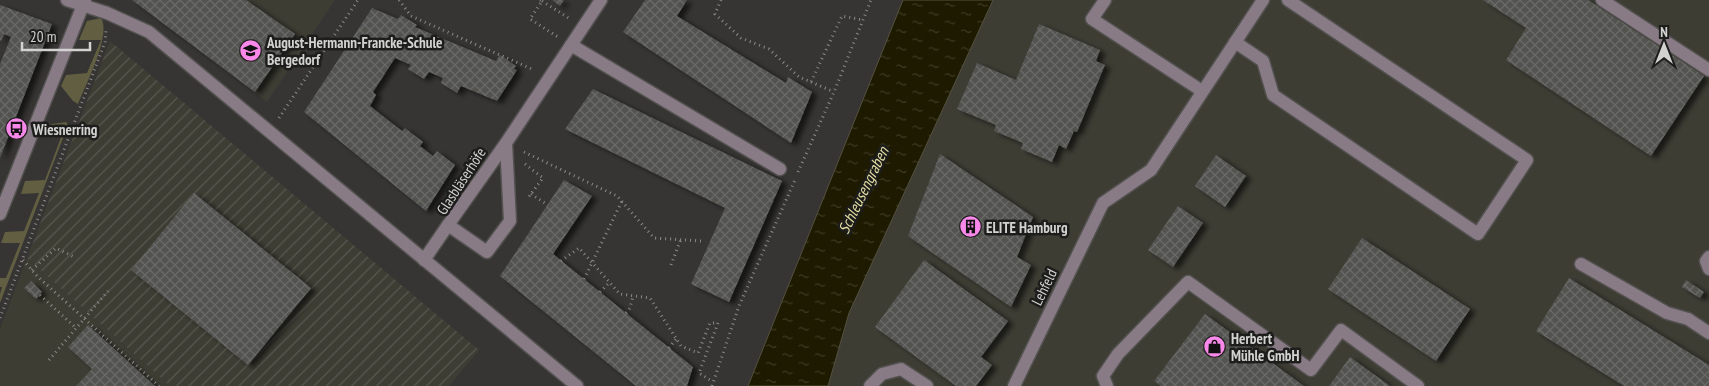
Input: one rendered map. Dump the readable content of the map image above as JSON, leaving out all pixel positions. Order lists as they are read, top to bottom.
{
  "streets": {
    "street": ["Glasbläserhöfe", "Lehfeld"]
  },
  "water": ["Schleusengraben"],
  "places": {
    "school or university": ["August-Hermann-Francke-Schule Bergedorf"],
    "bus stop": ["Wiesnerring"],
    "building": ["ELITE Hamburg"],
    "shop": ["Herbert Mühle GmbH"]
  },
  "scale_bar": "20 m",
  "north": "top"
}
